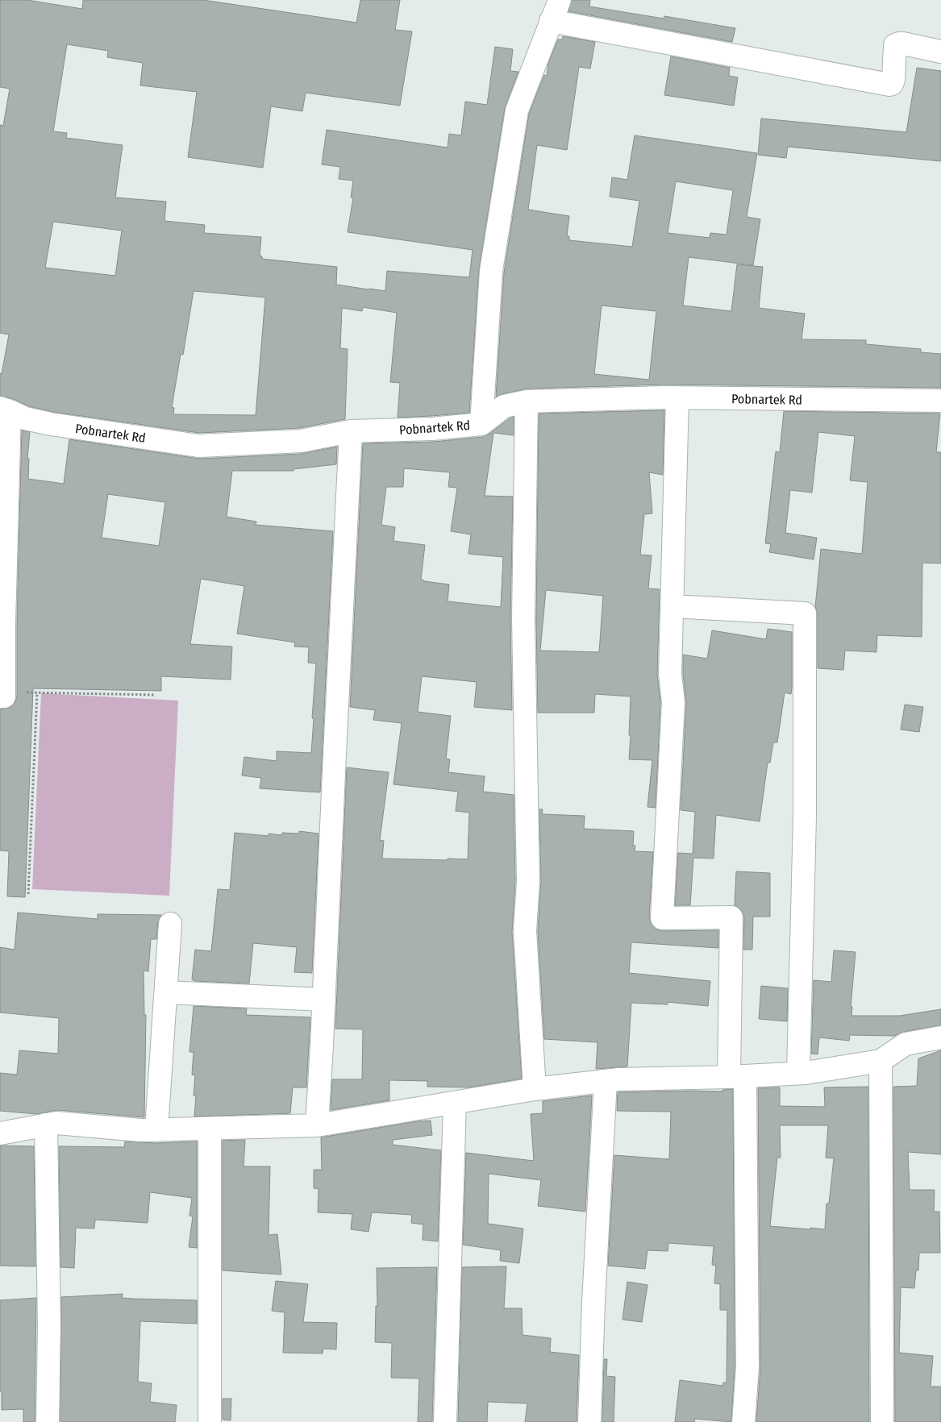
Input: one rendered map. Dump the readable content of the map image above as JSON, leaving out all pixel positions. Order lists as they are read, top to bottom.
{
  "streets": {
    "street": ["Pobnartek Rd"]
  }
}
